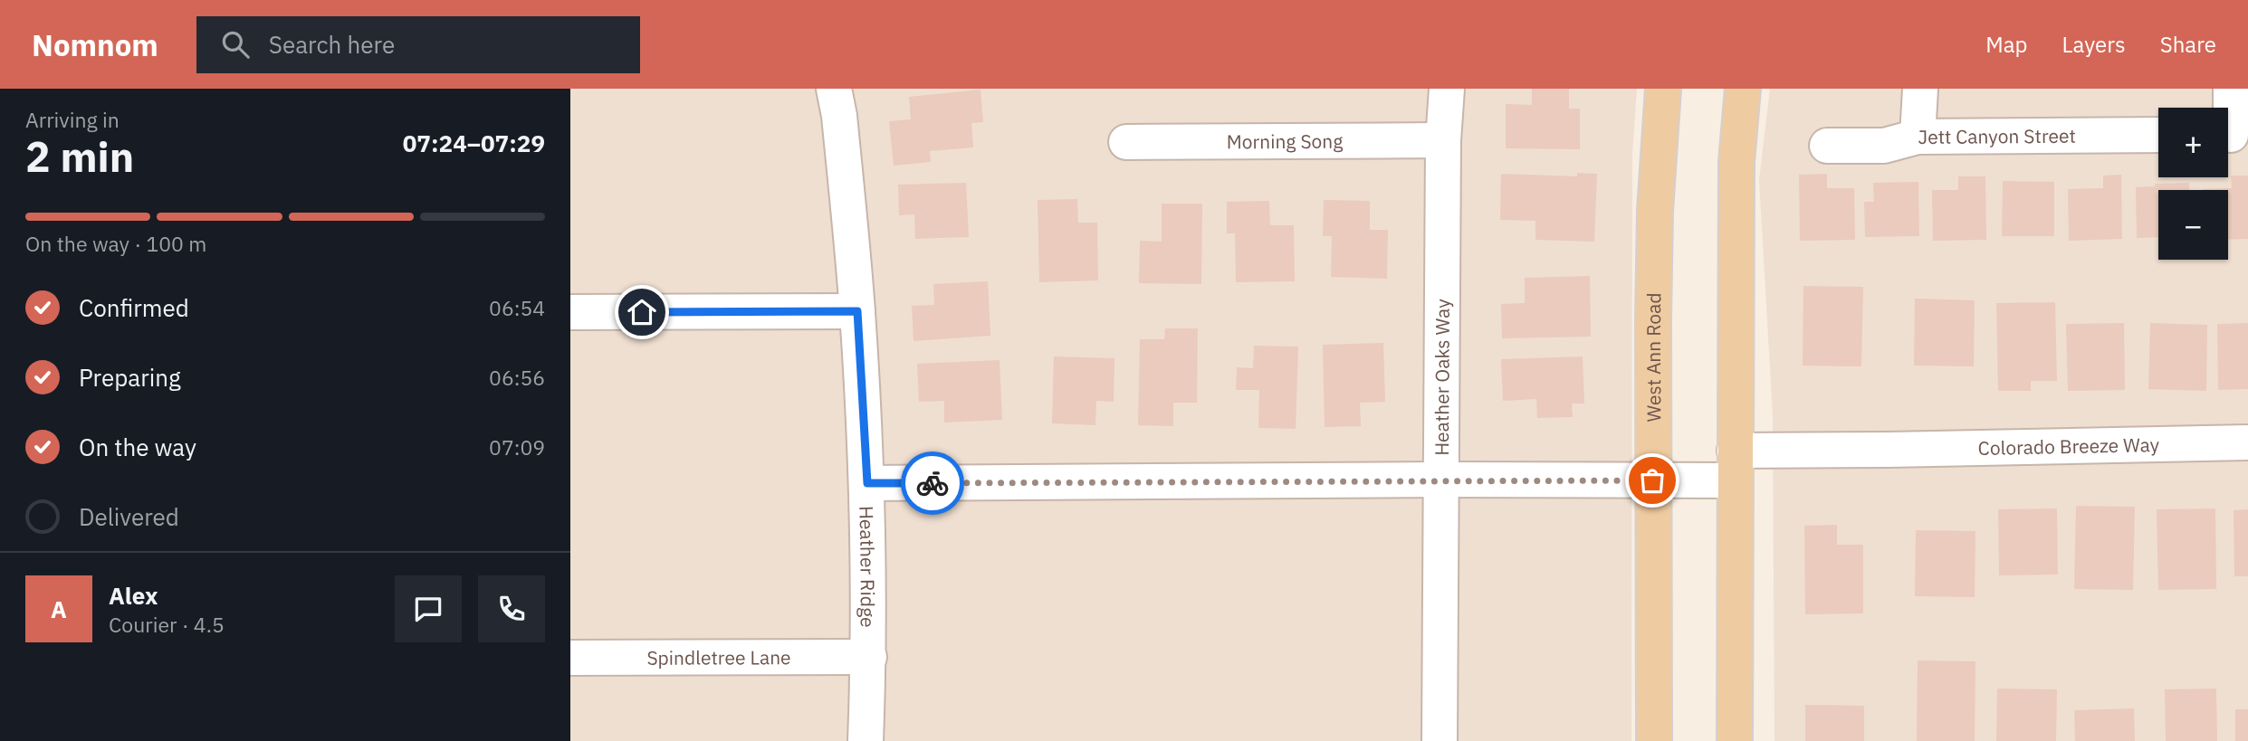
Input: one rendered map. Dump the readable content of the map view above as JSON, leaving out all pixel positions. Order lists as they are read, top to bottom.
{
  "streets": {
    "main road": ["West Ann Road"],
    "street": [
      "Jett Canyon Street",
      "Morning Song",
      "Heather Oaks Way",
      "Colorado Breeze Way",
      "Heather Ridge",
      "Spindletree Lane"
    ]
  },
  "crossings": [
    ["Morning Song", "Heather Oaks Way"],
    ["West Ann Road", "Colorado Breeze Way"],
    ["Heather Oaks Way", "Colorado Breeze Way"],
    ["Colorado Breeze Way", "Heather Ridge"],
    ["Heather Ridge", "Spindletree Lane"]
  ],
  "page": {
    "header": "Nomnom",
    "search": "Search here",
    "nav": ["Map", "Layers", "Share"],
    "heading": ["2 min", "Arriving in", "07:24–07:29"],
    "panel": ["Alex", "Courier · 4.5"],
    "map_buttons": ["+", "−"],
    "bar": "On the way · 100 m",
    "list": [
      ["Confirmed", "06:54"],
      ["Preparing", "06:56"],
      ["On the way", "07:09"],
      "Delivered"
    ],
    "round": "A"
  }
}
